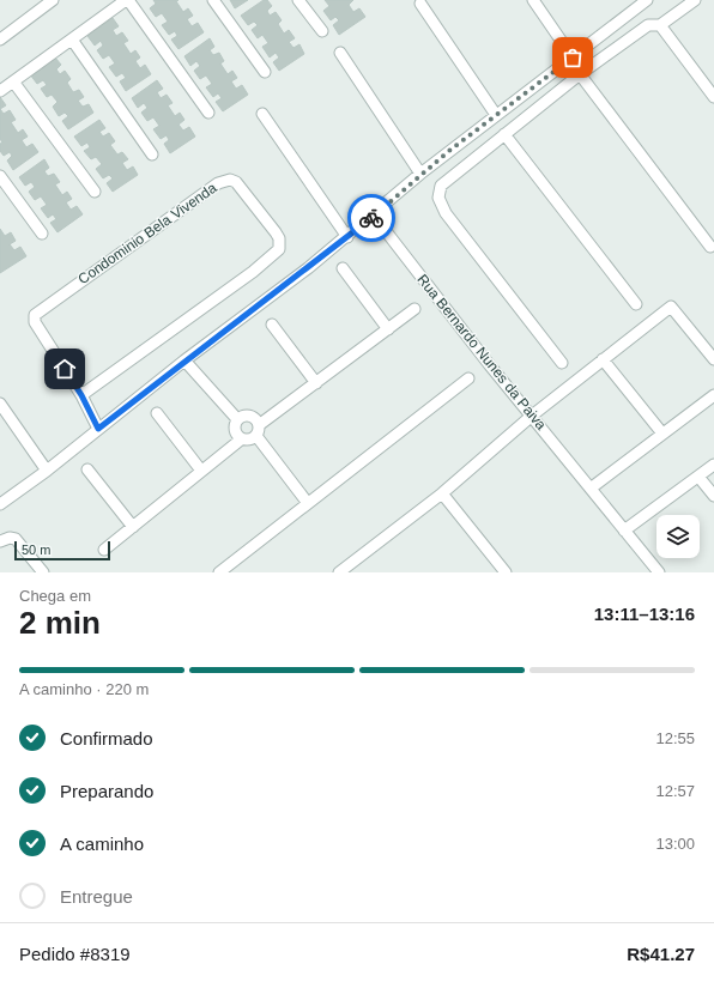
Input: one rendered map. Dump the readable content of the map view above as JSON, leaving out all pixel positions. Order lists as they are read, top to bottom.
{
  "streets": {
    "street": ["Condominio Bela Vivenda", "Rua Bernardo Nunes da Paiva"]
  },
  "scale_bar": "50 m",
  "page": {
    "scale": "50 m",
    "heading": ["2 min", "Chega em", "13:11–13:16"],
    "panel": ["Pedido #8319", "R$41.27"],
    "bar": "A caminho · 220 m",
    "list": [
      ["Confirmado", "12:55"],
      ["Preparando", "12:57"],
      ["A caminho", "13:00"],
      "Entregue"
    ]
  }
}
